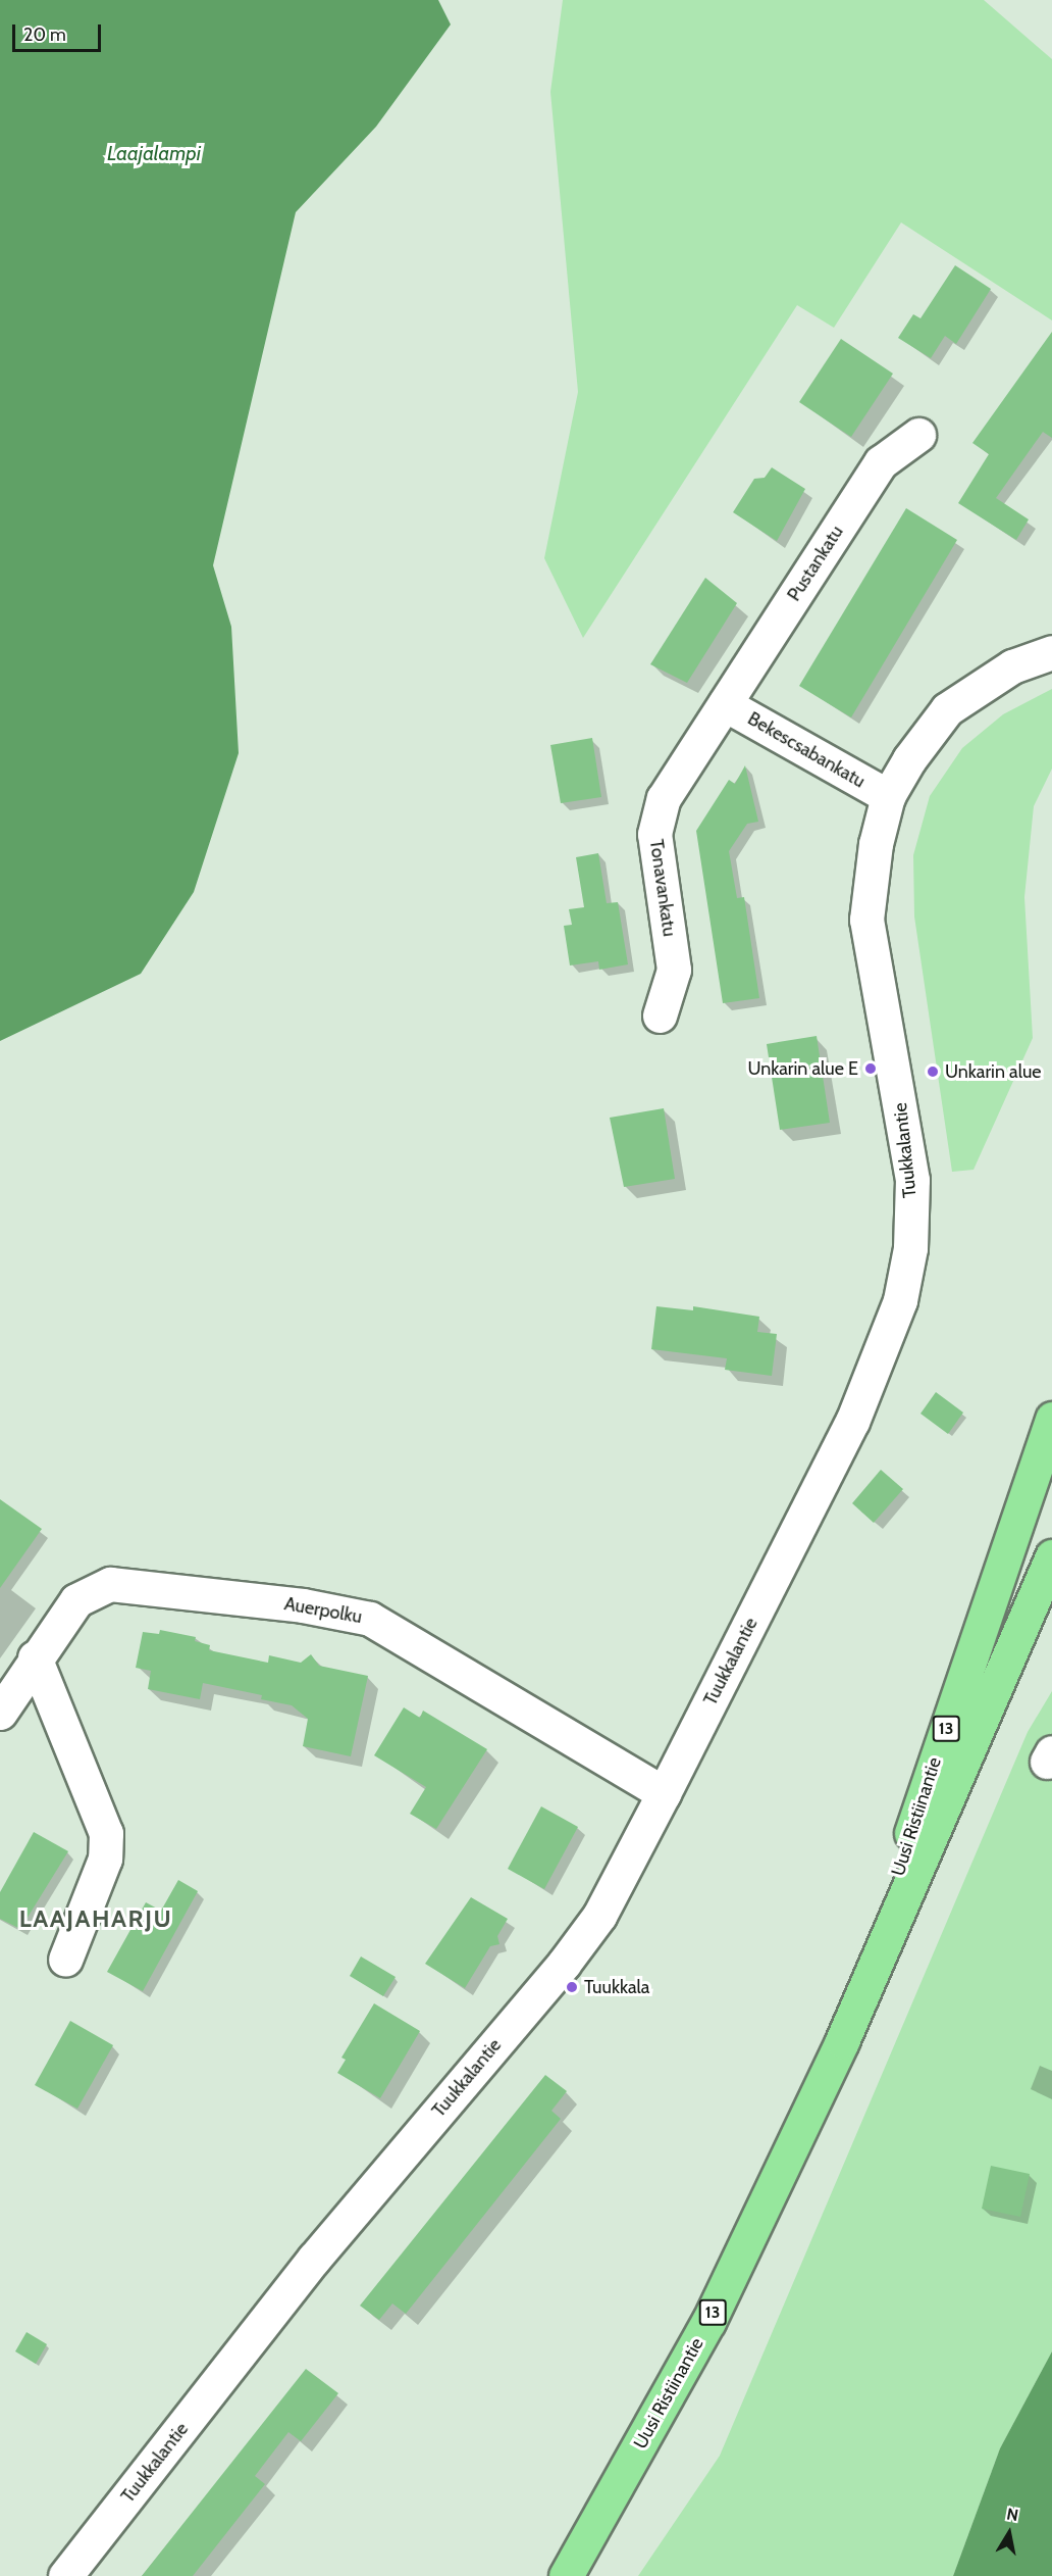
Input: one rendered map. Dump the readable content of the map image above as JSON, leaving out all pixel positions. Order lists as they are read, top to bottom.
{
  "streets": {
    "highway": ["13", "Uusi Ristiinantie"],
    "street": [
      "Pustankatu",
      "Bekescsabankatu",
      "Tonavankatu",
      "Tuukkalantie",
      "Auerpolku"
    ]
  },
  "crossings": [
    ["Pustankatu", "Bekescsabankatu"],
    ["Pustankatu", "Tonavankatu"],
    ["Bekescsabankatu", "Tonavankatu"],
    ["Bekescsabankatu", "Tuukkalantie"],
    ["Tuukkalantie", "Auerpolku"]
  ],
  "districts": ["LAAJAHARJU"],
  "water": ["Laajalampi"],
  "places": ["Unkarin alue E", "Unkarin alue", "Tuukkala"],
  "scale_bar": "20 m",
  "north": "top"
}
